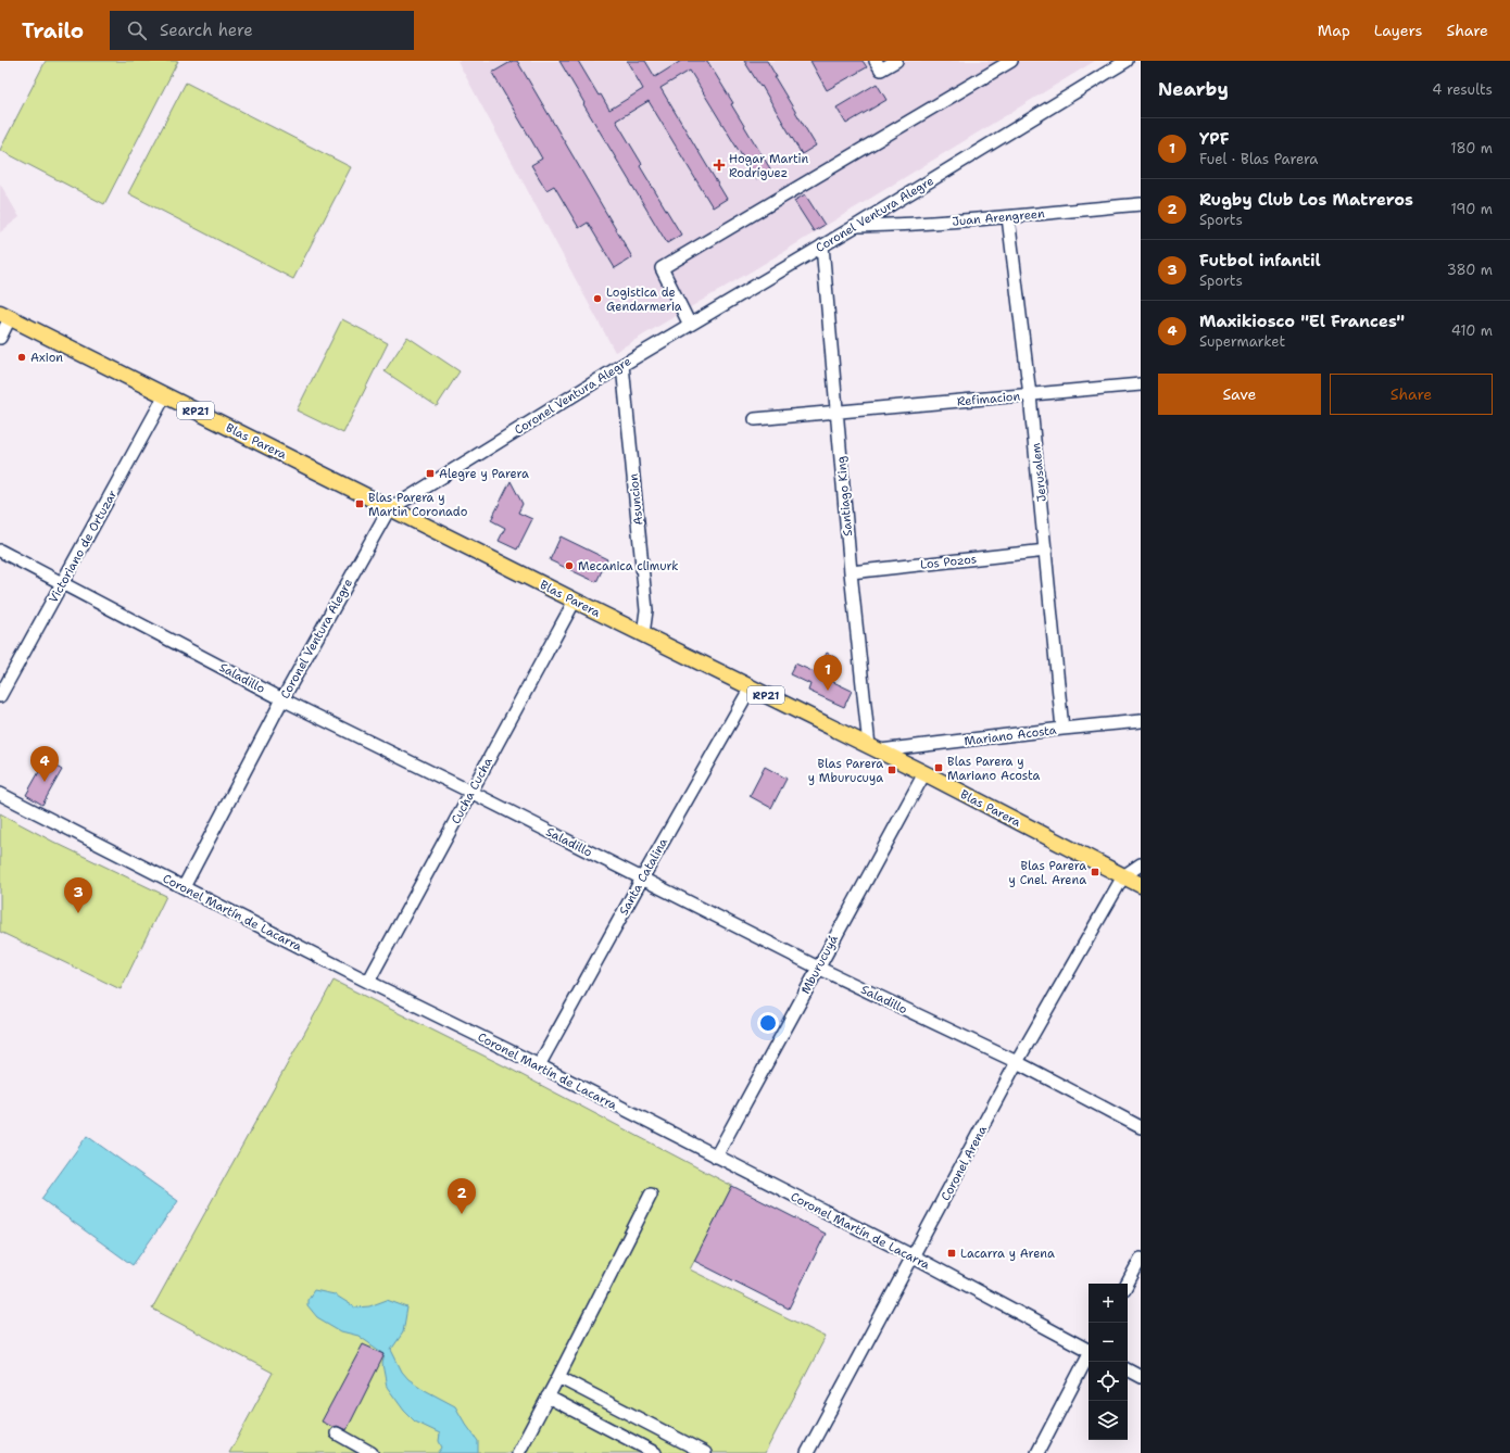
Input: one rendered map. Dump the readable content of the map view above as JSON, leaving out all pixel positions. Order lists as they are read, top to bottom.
{
  "streets": {
    "main road": ["RP21", "Blas Parera"],
    "street": [
      "Coronel Ventura Alegre",
      "Juan Arengreen",
      "Refimacion",
      "Jerusalem",
      "Santiago King",
      "Asuncion",
      "Victoriano de Ortuzar",
      "Los Pozos",
      "Saladillo",
      "Mariano Acosta",
      "Cucha Cucha",
      "Santa Catalina",
      "Coronel Martín de Lacarra",
      "Mburucuyá",
      "Coronel Arena"
    ]
  },
  "crossings": [
    ["Coronel Ventura Alegre", "Juan Arengreen"],
    ["Coronel Ventura Alegre", "Blas Parera"],
    ["Coronel Ventura Alegre", "Santiago King"],
    ["Coronel Ventura Alegre", "Asuncion"],
    ["Coronel Ventura Alegre", "Saladillo"],
    ["Coronel Ventura Alegre", "Coronel Martín de Lacarra"],
    ["Juan Arengreen", "Jerusalem"],
    ["Refimacion", "Jerusalem"],
    ["Refimacion", "Santiago King"],
    ["Blas Parera", "Santiago King"],
    ["Blas Parera", "Asuncion"],
    ["Blas Parera", "Victoriano de Ortuzar"],
    ["Blas Parera", "Mariano Acosta"],
    ["Blas Parera", "Cucha Cucha"],
    ["Blas Parera", "Santa Catalina"],
    ["Blas Parera", "Mburucuyá"],
    ["Blas Parera", "Coronel Arena"],
    ["Jerusalem", "Los Pozos"],
    ["Jerusalem", "Mariano Acosta"],
    ["Santiago King", "Los Pozos"],
    ["Santiago King", "Mariano Acosta"],
    ["Victoriano de Ortuzar", "Saladillo"],
    ["Saladillo", "Cucha Cucha"],
    ["Saladillo", "Santa Catalina"],
    ["Saladillo", "Mburucuyá"],
    ["Saladillo", "Coronel Arena"],
    ["Cucha Cucha", "Coronel Martín de Lacarra"],
    ["Santa Catalina", "Coronel Martín de Lacarra"],
    ["Coronel Martín de Lacarra", "Mburucuyá"],
    ["Coronel Martín de Lacarra", "Coronel Arena"]
  ],
  "places": {
    "health": ["Hogar Martin Rodríguez"],
    "other": ["Logistica de Gendarmeria", "Axion", "Mecanica climurk"],
    "transit": [
      "Alegre y Parera",
      "Blas Parera y Martin Coronado",
      "Blas Parera y Mariano Acosta",
      "Blas Parera y Mburucuya",
      "Blas Parera y Cnel. Arena",
      "Lacarra y Arena"
    ]
  },
  "page": {
    "header": "Trailo",
    "search": "Search here",
    "nav": ["Map", "Layers", "Share"],
    "heading": ["Nearby", "4 results"],
    "list": [
      {
        "mark": "1",
        "name": "YPF",
        "note": "Fuel · Blas Parera",
        "value": "180 m"
      },
      {
        "mark": "2",
        "name": "Rugby Club Los Matreros",
        "note": "Sports",
        "value": "190 m"
      },
      {
        "mark": "3",
        "name": "Futbol infantil",
        "note": "Sports",
        "value": "380 m"
      },
      {
        "mark": "4",
        "name": "Maxikiosco \"El Frances\"",
        "note": "Supermarket",
        "value": "410 m"
      }
    ],
    "buttons": ["Save", "Share"],
    "pins": [
      "1",
      "4",
      "3",
      "2"
    ],
    "map_buttons": ["+", "−"]
  }
}
